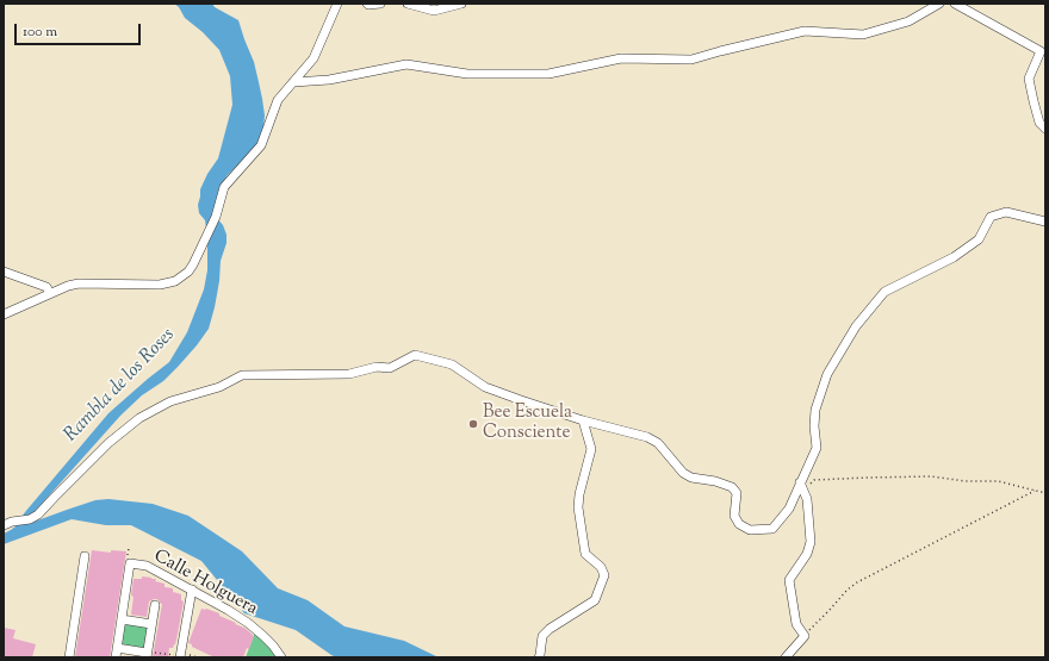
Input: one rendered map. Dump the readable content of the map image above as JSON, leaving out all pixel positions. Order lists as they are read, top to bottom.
{
  "streets": {
    "street": ["Calle Holguera"]
  },
  "water": ["Rambla de los Roses"],
  "places": ["Bee Escuela Consciente"],
  "scale_bar": "100 m"
}
